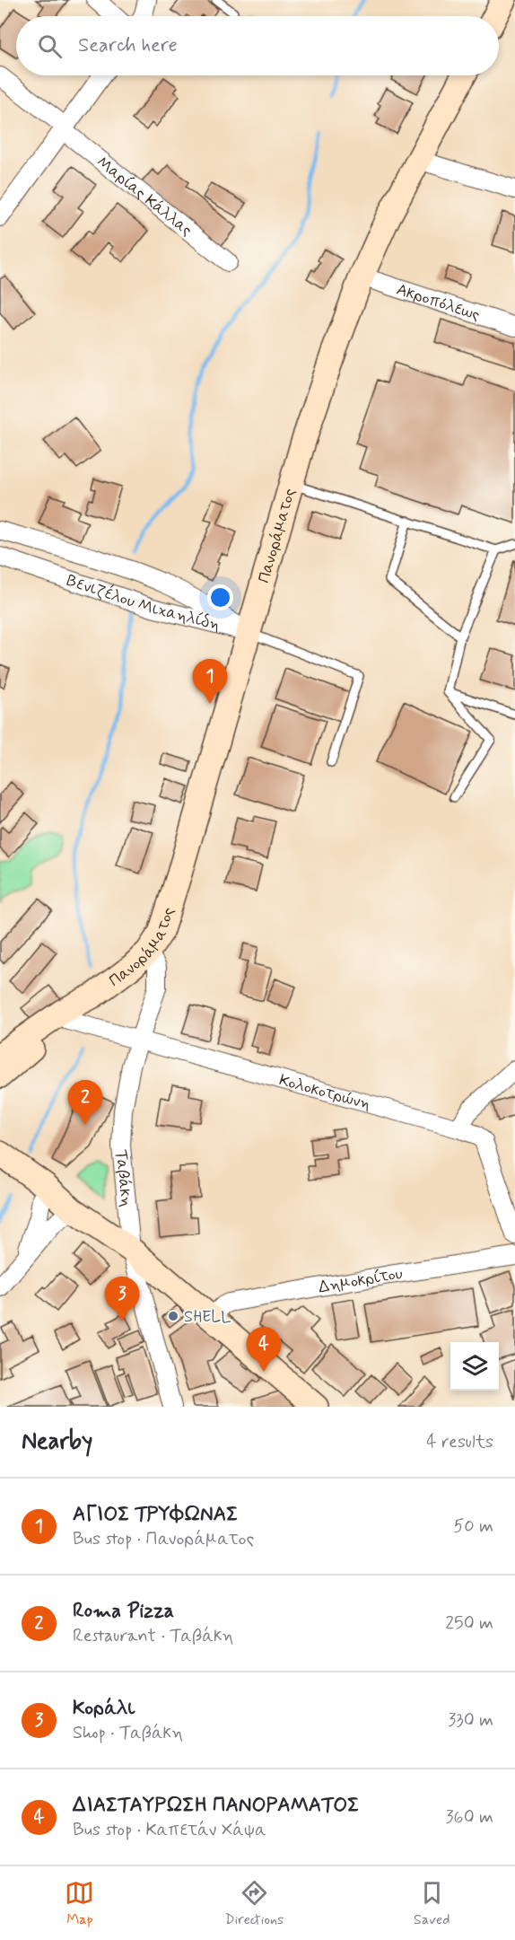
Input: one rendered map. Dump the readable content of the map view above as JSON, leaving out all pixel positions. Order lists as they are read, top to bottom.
{
  "streets": {
    "main road": ["Πανοράματος"],
    "street": [
      "Μαρίας Κάλλας",
      "Ακροπόλεως",
      "Βενιζέλου Μιχαηλίδη",
      "Κολοκοτρώνη",
      "Ταβάκη",
      "Δημοκρίτου"
    ]
  },
  "crossings": [
    ["Ακροπόλεως", "Πανοράματος"],
    ["Πανοράματος", "Βενιζέλου Μιχαηλίδη"],
    ["Πανοράματος", "Κολοκοτρώνη"],
    ["Πανοράματος", "Ταβάκη"],
    ["Κολοκοτρώνη", "Ταβάκη"]
  ],
  "places": ["SHELL"],
  "page": {
    "search": "Search here",
    "pins": [
      "1",
      "2",
      "3",
      "4"
    ],
    "heading": ["Nearby", "4 results"],
    "list": [
      {
        "mark": "1",
        "name": "ΑΓΙΟΣ ΤΡΥΦΩΝΑΣ",
        "note": "Bus stop · Πανοράματος",
        "value": "50 m"
      },
      {
        "mark": "2",
        "name": "Roma Pizza",
        "note": "Restaurant · Ταβάκη",
        "value": "250 m"
      },
      {
        "mark": "3",
        "name": "Κοράλι",
        "note": "Shop · Ταβάκη",
        "value": "330 m"
      },
      {
        "mark": "4",
        "name": "ΔΙΑΣΤΑΥΡΩΣΗ ΠΑΝΟΡΑΜΑΤΟΣ",
        "note": "Bus stop · Καπετάν Χάψα",
        "value": "360 m"
      }
    ],
    "nav": ["Map", "Directions", "Saved"]
  }
}
